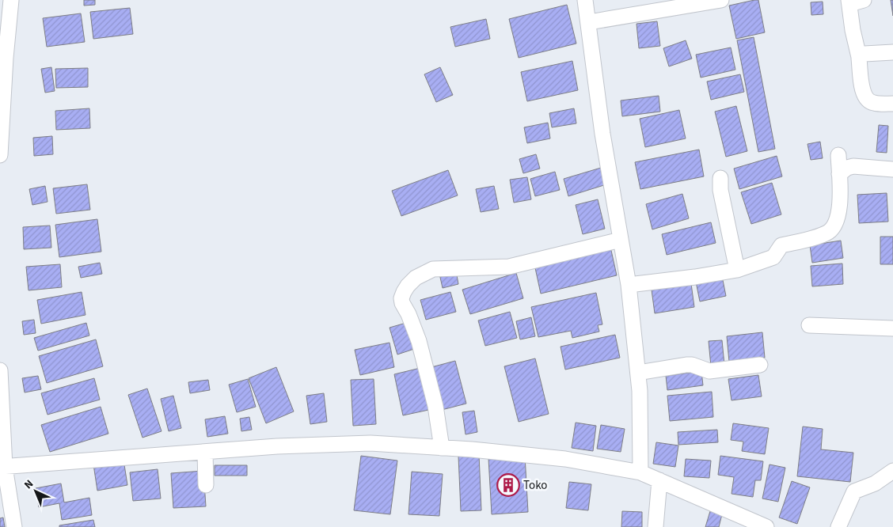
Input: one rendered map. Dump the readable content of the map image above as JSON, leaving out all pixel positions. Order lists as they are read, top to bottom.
{
  "places": {
    "building": ["Toko"]
  },
  "north": "top left"
}
